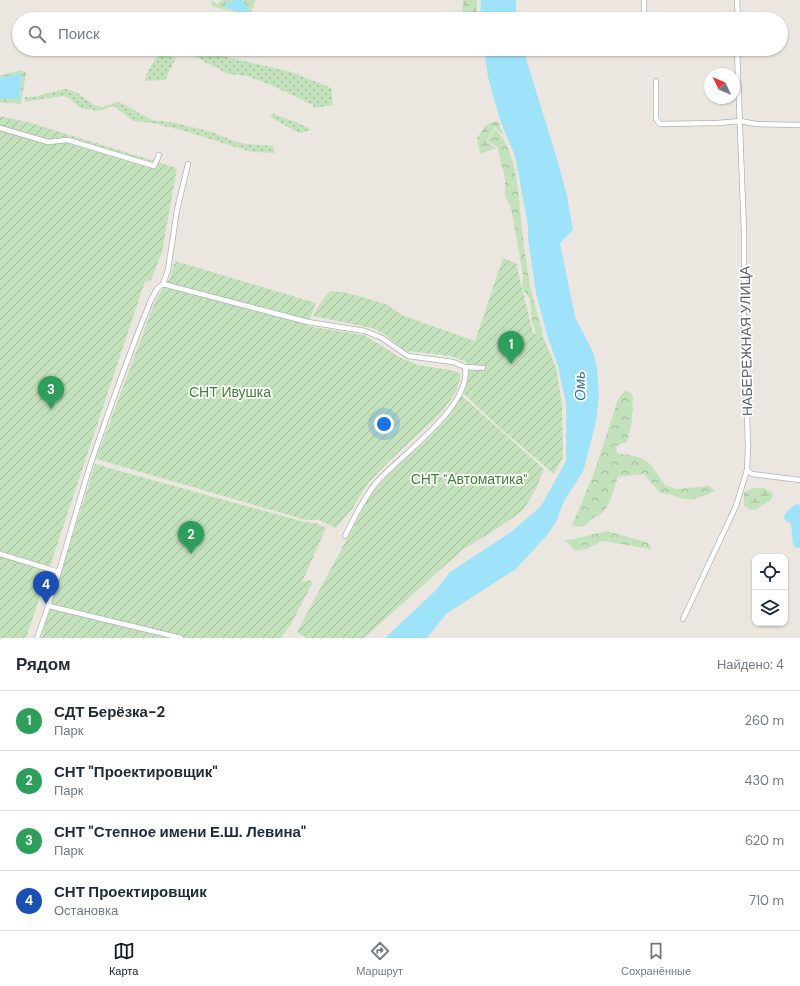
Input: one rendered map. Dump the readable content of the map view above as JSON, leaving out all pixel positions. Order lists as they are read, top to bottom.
{
  "streets": {
    "street": ["НАБЕРЕЖНАЯ УЛИЦА"]
  },
  "water": ["Омь"],
  "parks": ["СНТ Ивушка", "СНТ \"Автоматика\""],
  "north": "top left",
  "page": {
    "search": "Поиск",
    "pins": [
      "1",
      "3",
      "2",
      "4"
    ],
    "heading": ["Рядом", "Найдено: 4"],
    "list": [
      {
        "mark": "1",
        "name": "СДТ Берёзка-2",
        "note": "Парк",
        "value": "260 m"
      },
      {
        "mark": "2",
        "name": "СНТ \"Проектировщик\"",
        "note": "Парк",
        "value": "430 m"
      },
      {
        "mark": "3",
        "name": "СНТ \"Степное имени Е.Ш. Левина\"",
        "note": "Парк",
        "value": "620 m"
      },
      {
        "mark": "4",
        "name": "СНТ Проектировщик",
        "note": "Остановка",
        "value": "710 m"
      }
    ],
    "nav": ["Карта", "Маршрут", "Сохранённые"]
  }
}
